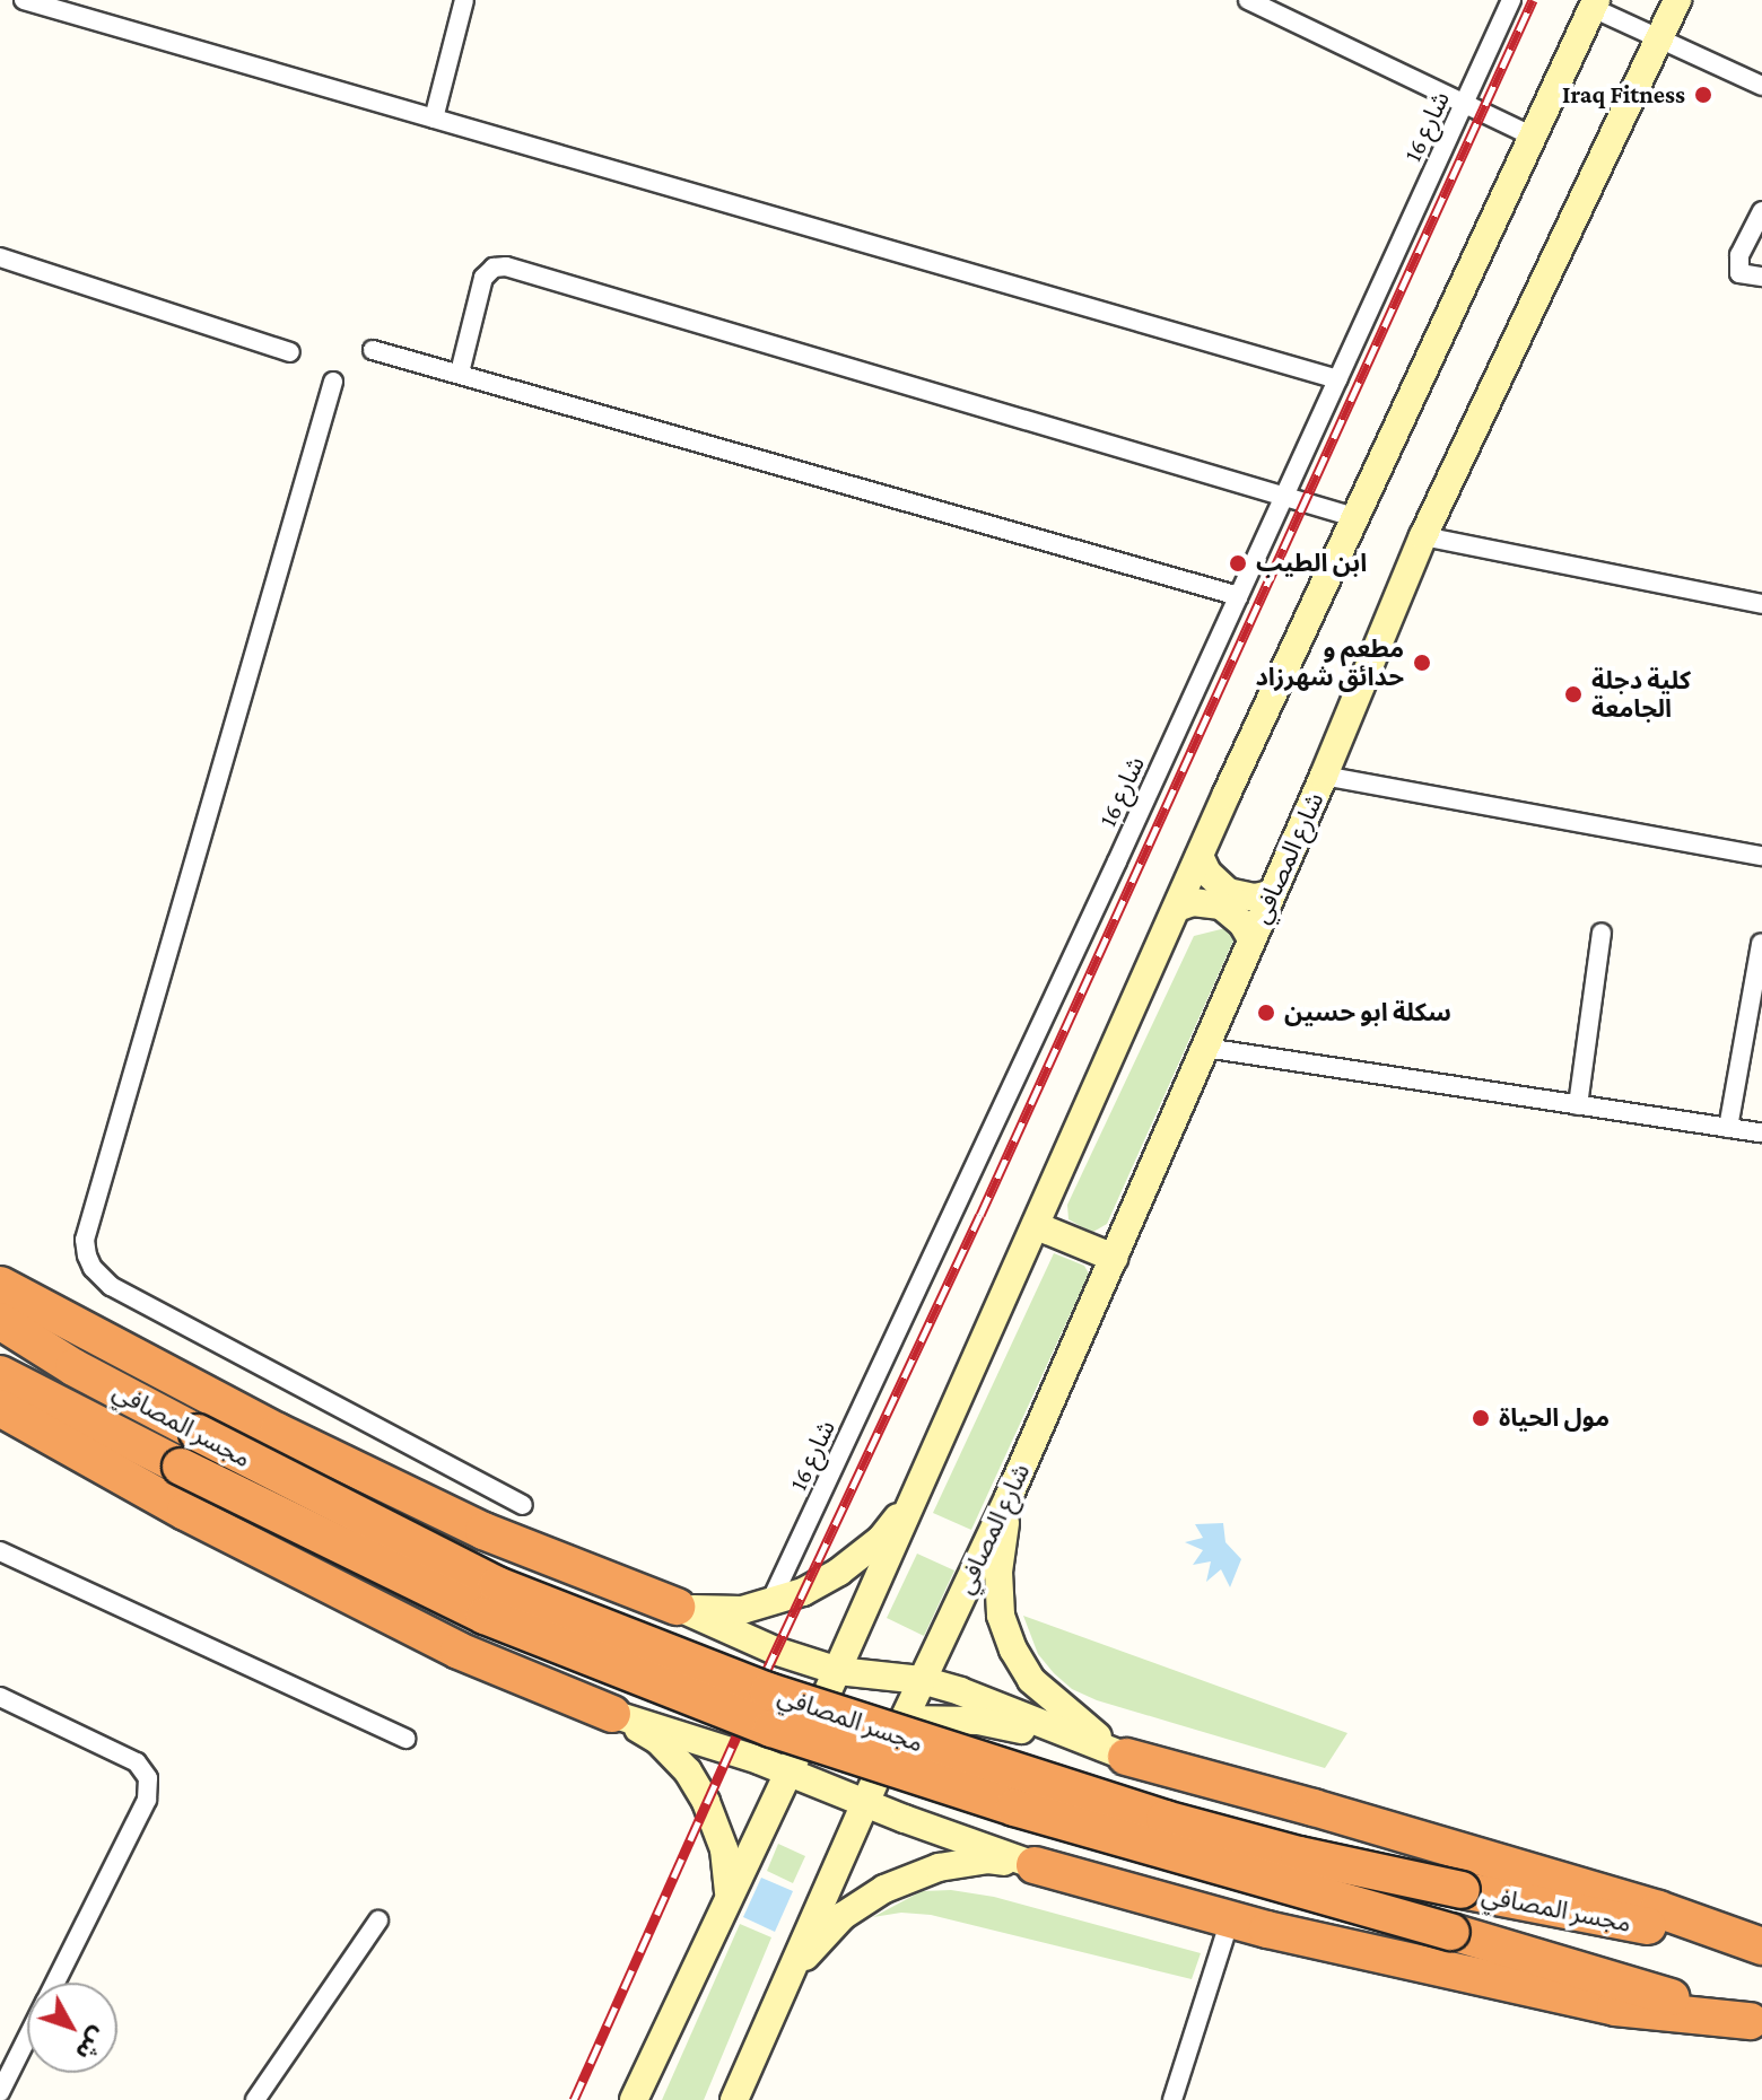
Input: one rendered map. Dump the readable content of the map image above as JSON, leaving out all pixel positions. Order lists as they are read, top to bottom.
{
  "streets": {
    "highway": ["مجسر المصافي"],
    "main road": ["شارع المصافي"],
    "street": ["شارع 16"]
  },
  "places": [
    "Iraq Fitness",
    "ابن الطيب",
    "مطعم و حدائق شهرزاد",
    "كلية دجلة الجامعة",
    "سكلة ابو حسين",
    "مول الحياة"
  ],
  "north": "bottom right"
}
